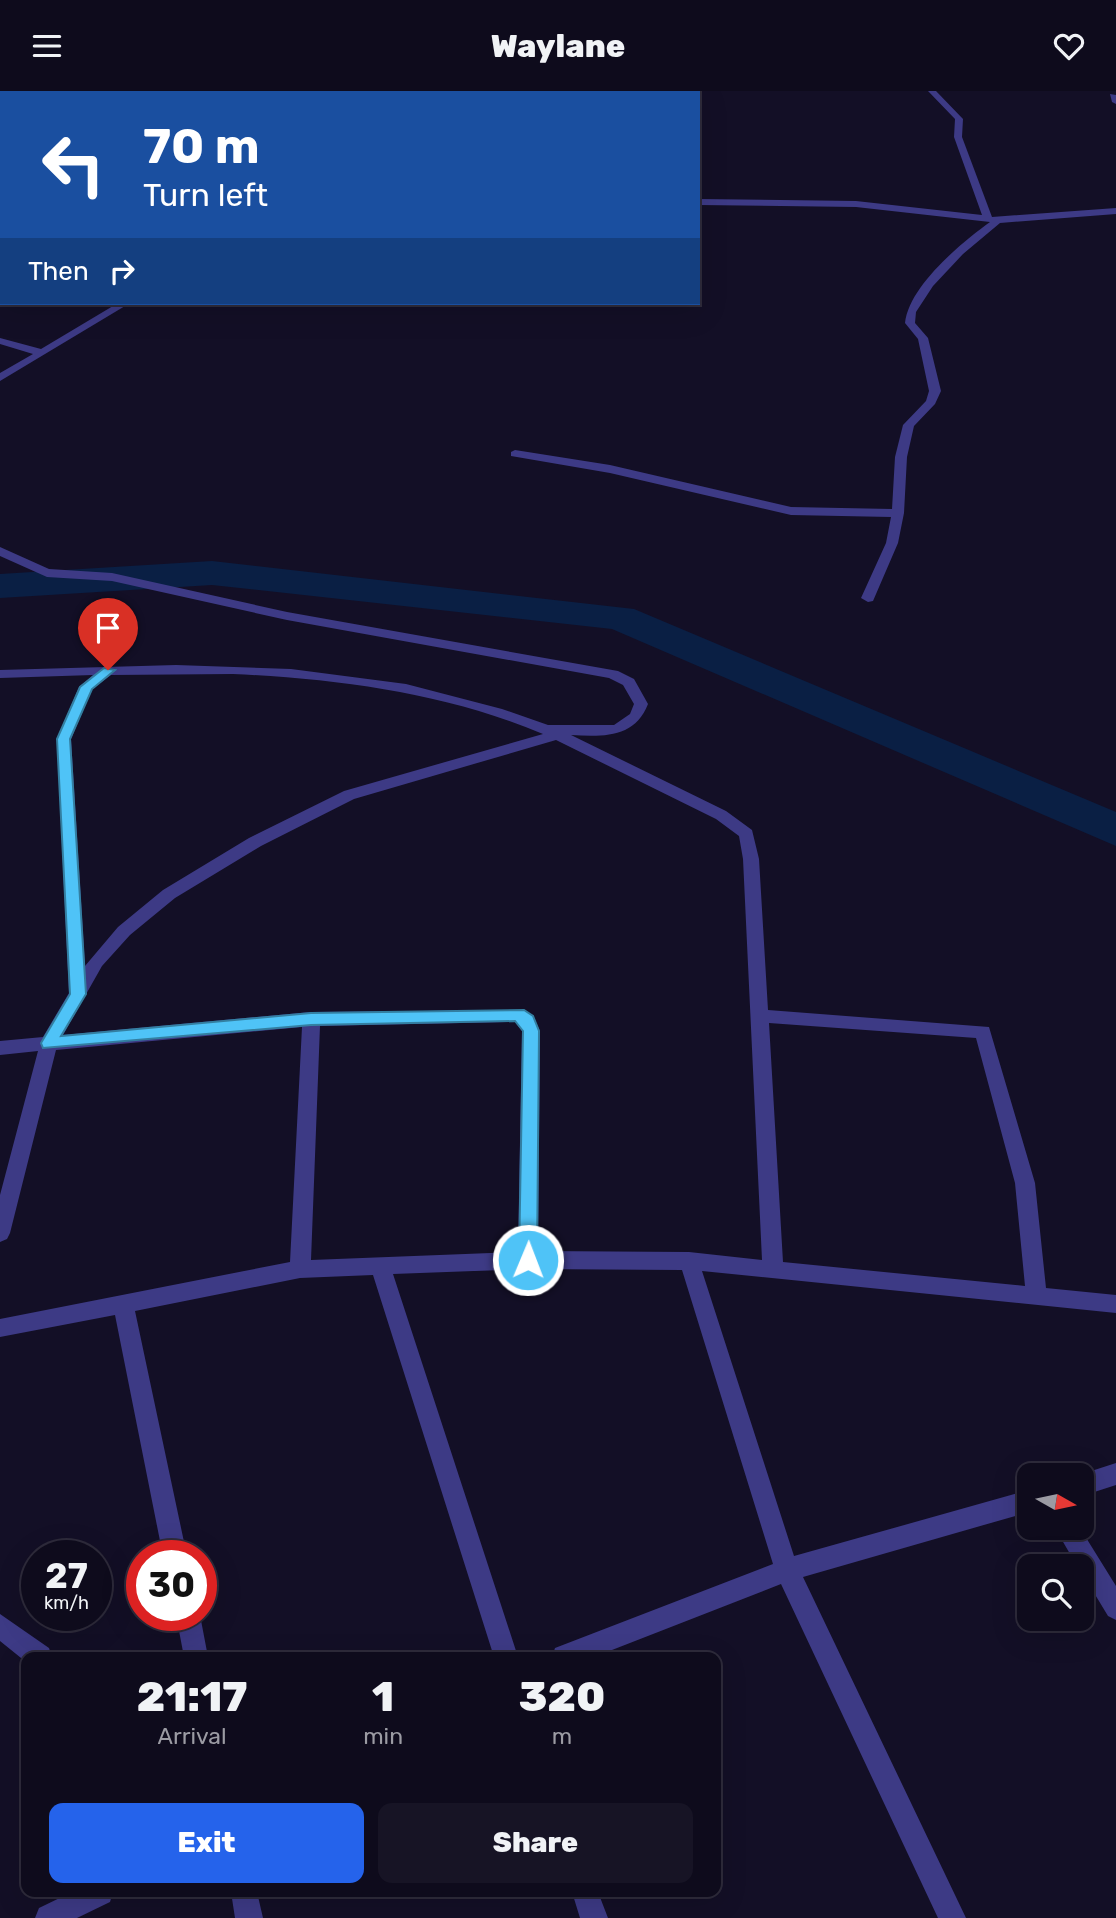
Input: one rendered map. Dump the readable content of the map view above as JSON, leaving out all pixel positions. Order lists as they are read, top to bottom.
{
  "north": "right",
  "page": {
    "header": "Waylane",
    "turn": ["70 m", "Turn left"],
    "then": "Then",
    "speed": "27 km/h",
    "limit": "30",
    "eta": [
      "21:17",
      "Arrival",
      "1",
      "min",
      "320",
      "m"
    ],
    "buttons": ["Exit", "Share"]
  }
}
